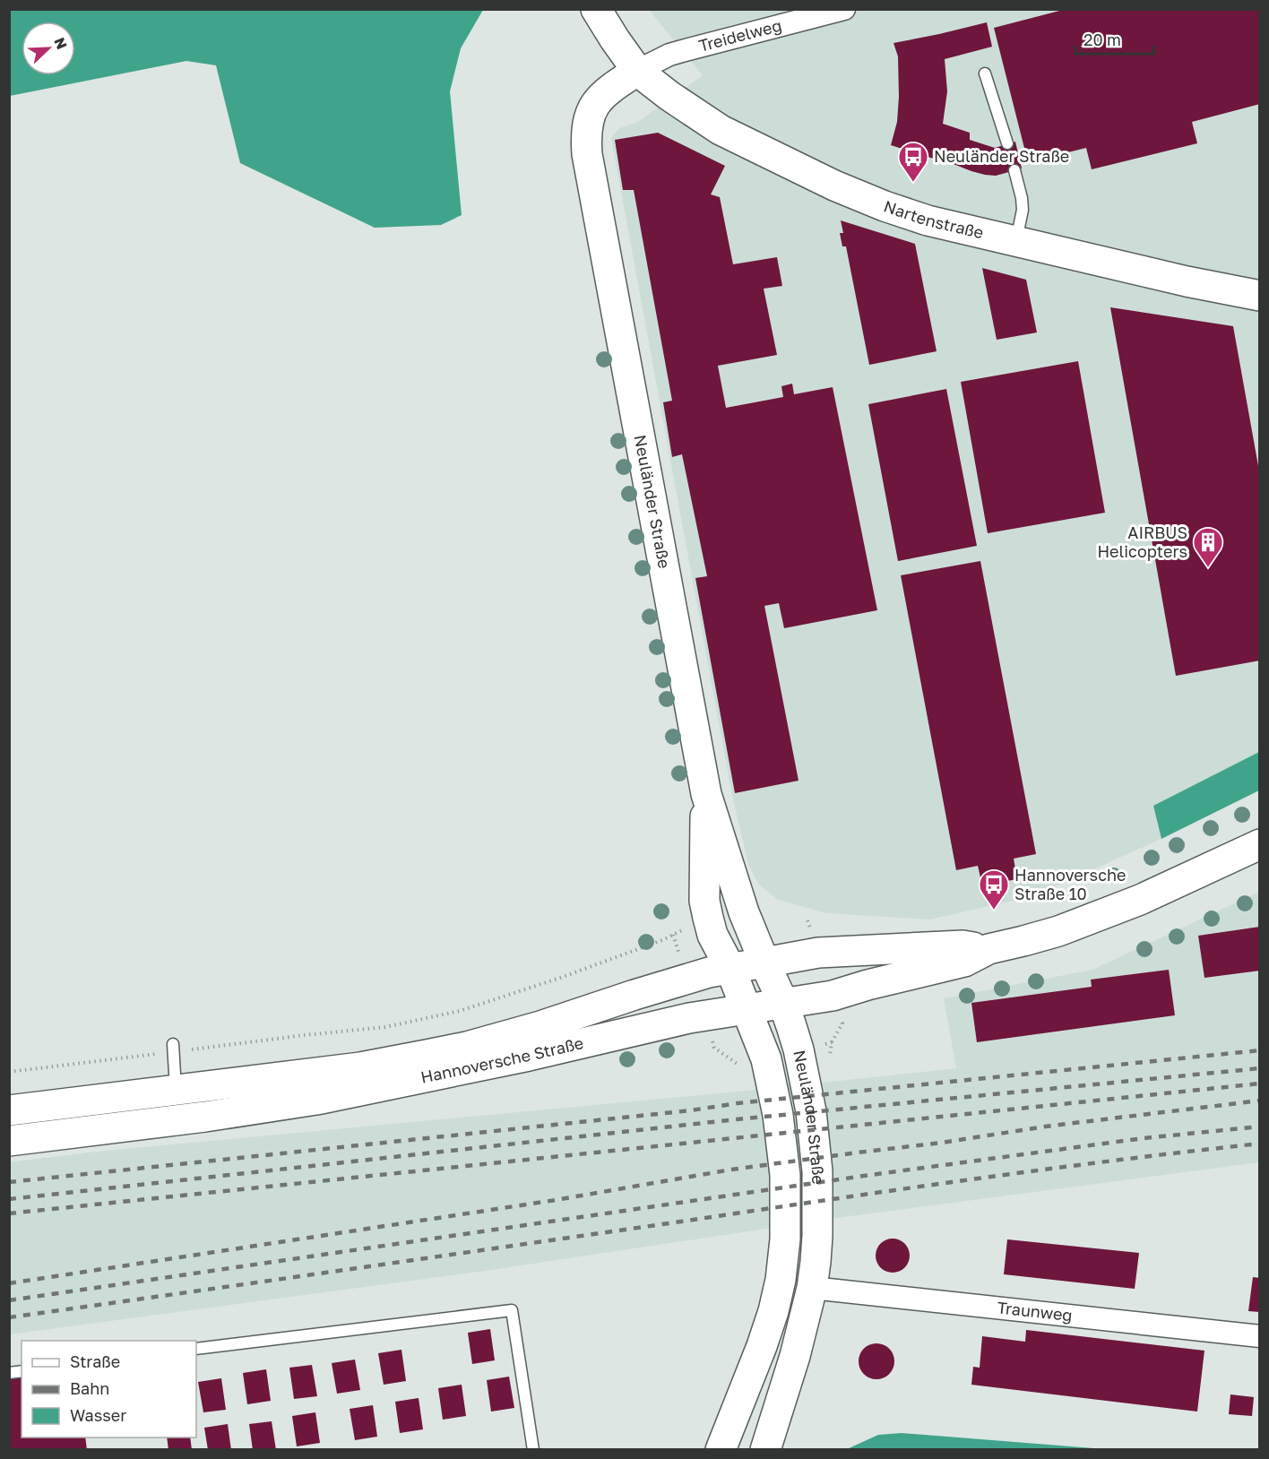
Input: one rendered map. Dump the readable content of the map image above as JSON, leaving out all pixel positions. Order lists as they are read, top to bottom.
{
  "streets": {
    "main road": ["Nartenstraße", "Neuländer Straße", "Hannoversche Straße"],
    "street": ["Treidelweg", "Traunweg"]
  },
  "crossings": [
    ["Treidelweg", "Nartenstraße"],
    ["Treidelweg", "Neuländer Straße"],
    ["Nartenstraße", "Neuländer Straße"],
    ["Neuländer Straße", "Hannoversche Straße"],
    ["Neuländer Straße", "Traunweg"]
  ],
  "places": {
    "bus stop": ["Neuländer Straße", "Hannoversche Straße 10"],
    "building": ["AIRBUS Helicopters"]
  },
  "legend": ["Straße", "Bahn", "Wasser"],
  "scale_bar": "20 m",
  "north": "top right"
}
